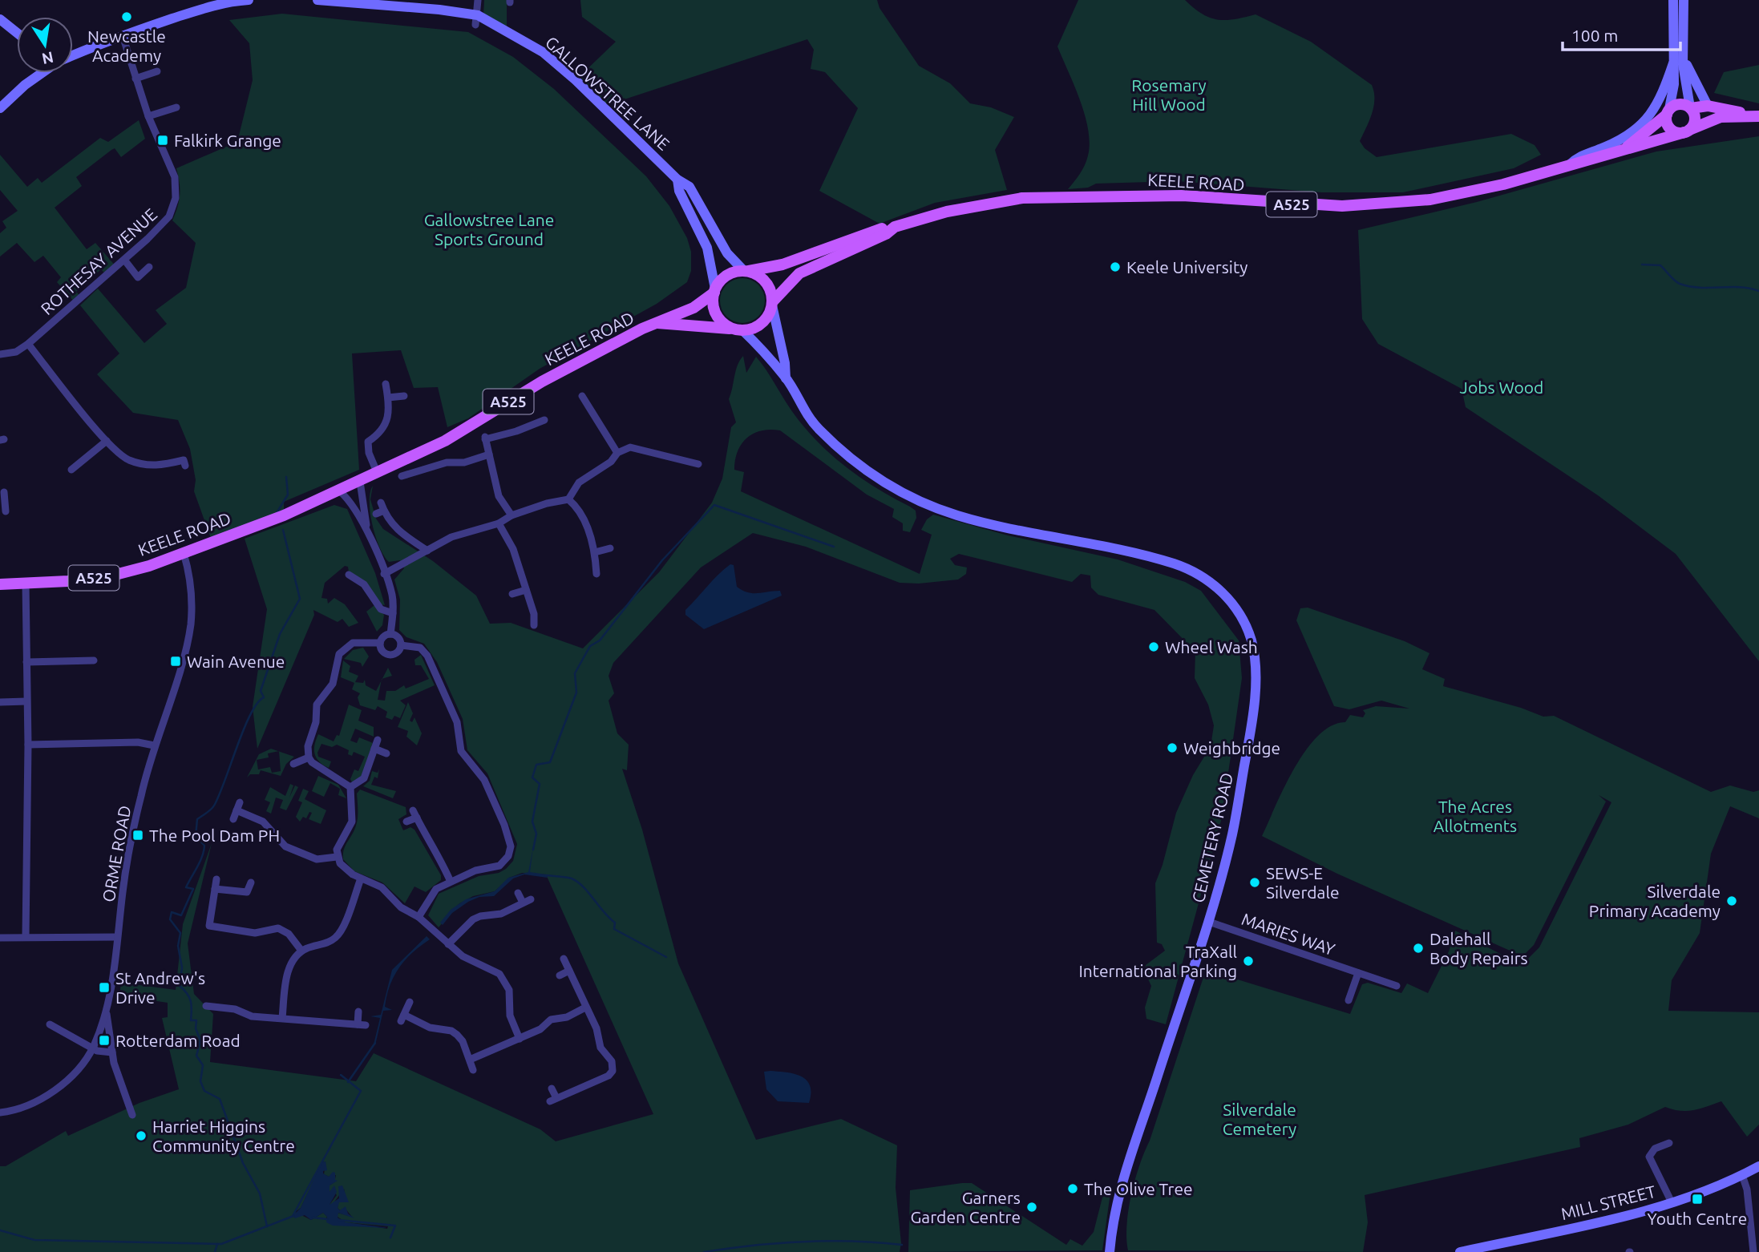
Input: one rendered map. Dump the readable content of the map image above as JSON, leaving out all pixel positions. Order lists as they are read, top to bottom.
{
  "streets": {
    "main road": ["KEELE ROAD", "A525"],
    "street": [
      "GALLOWSTREE LANE",
      "ROTHESAY AVENUE",
      "CEMETERY ROAD",
      "ORME ROAD",
      "MARIES WAY",
      "MILL STREET"
    ]
  },
  "crossings": [
    ["GALLOWSTREE LANE", "KEELE ROAD"],
    ["GALLOWSTREE LANE", "CEMETERY ROAD"],
    ["KEELE ROAD", "A525"],
    ["KEELE ROAD", "CEMETERY ROAD"],
    ["KEELE ROAD", "ORME ROAD"],
    ["CEMETERY ROAD", "MARIES WAY"]
  ],
  "parks": [
    "Rosemary Hill Wood",
    "Gallowstree Lane Sports Ground",
    "Jobs Wood",
    "The Acres Allotments",
    "Silverdale Cemetery"
  ],
  "places": {
    "other": [
      "Newcastle Academy",
      "Keele University",
      "Wheel Wash",
      "Weighbridge",
      "SEWS-E Silverdale",
      "Silverdale Primary Academy",
      "Dalehall Body Repairs",
      "TraXall International Parking",
      "Harriet Higgins Community Centre",
      "The Olive Tree",
      "Garners Garden Centre"
    ],
    "transit": [
      "Falkirk Grange",
      "Wain Avenue",
      "The Pool Dam PH",
      "St Andrew's Drive",
      "Rotterdam Road",
      "Youth Centre"
    ]
  },
  "scale_bar": "100 m",
  "north": "bottom"
}
